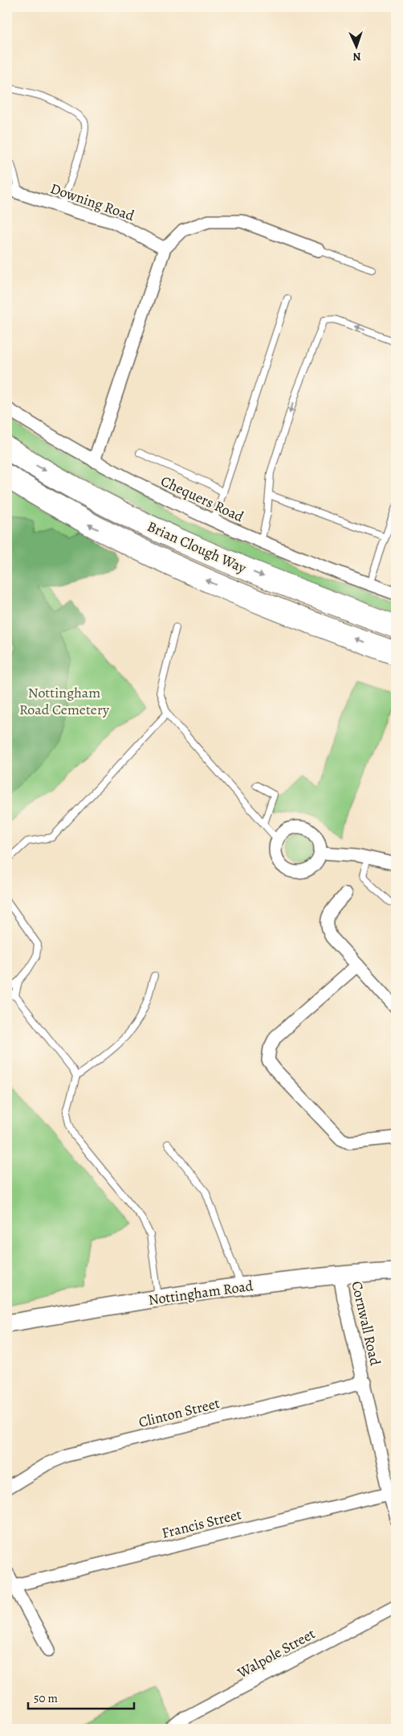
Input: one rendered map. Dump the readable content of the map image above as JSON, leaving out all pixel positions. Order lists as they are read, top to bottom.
{
  "streets": {
    "highway": ["Brian Clough Way"],
    "street": [
      "Downing Road",
      "Chequers Road",
      "Nottingham Road",
      "Cornwall Road",
      "Clinton Street",
      "Francis Street",
      "Walpole Street"
    ]
  },
  "crossings": [
    ["Nottingham Road", "Cornwall Road"],
    ["Cornwall Road", "Clinton Street"],
    ["Cornwall Road", "Francis Street"]
  ],
  "parks": ["Nottingham Road Cemetery"],
  "scale_bar": "50 m",
  "north": "bottom"
}
